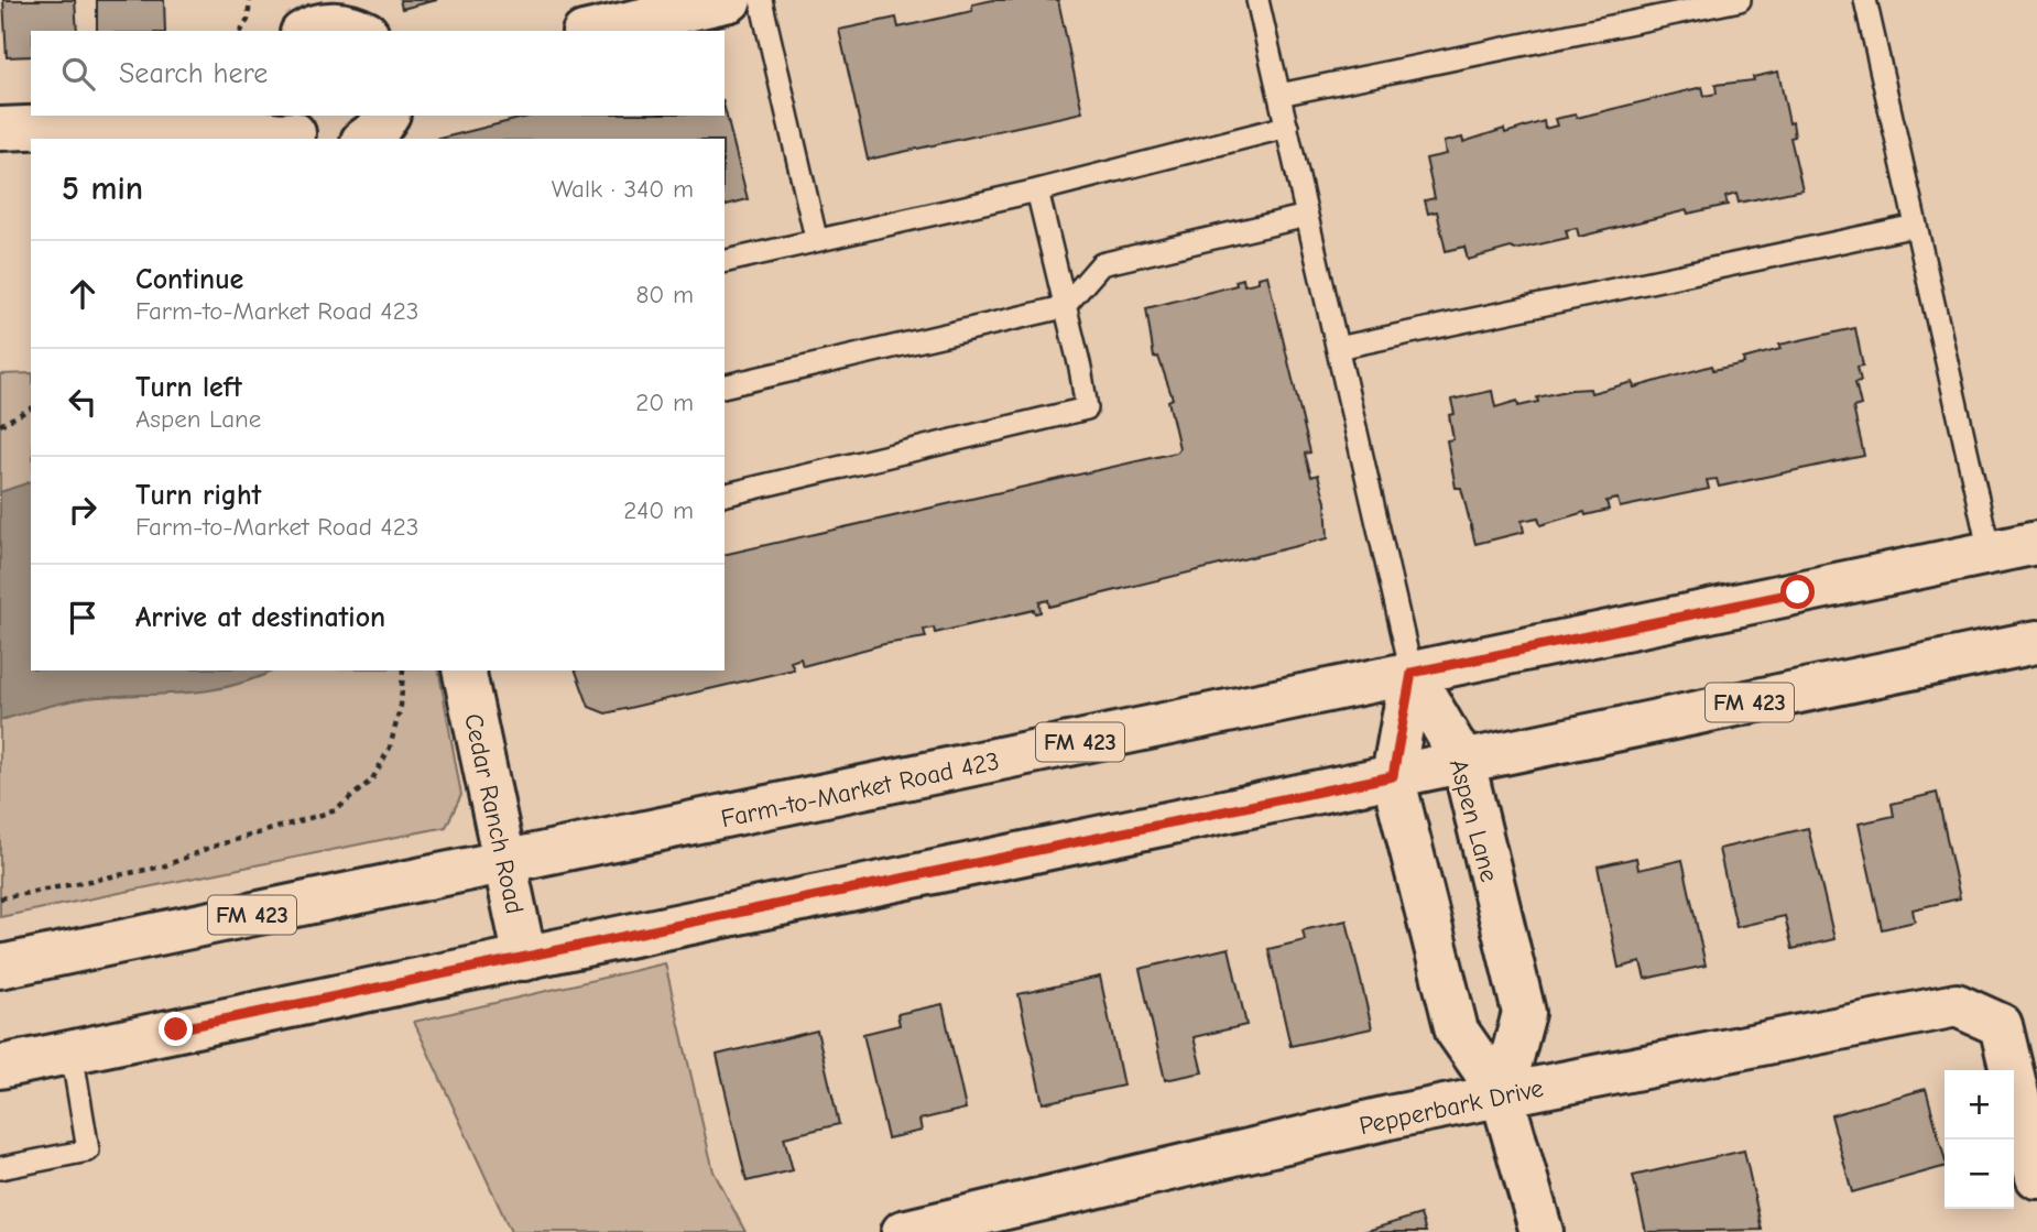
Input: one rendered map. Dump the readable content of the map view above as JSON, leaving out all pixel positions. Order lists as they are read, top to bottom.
{
  "streets": {
    "main road": [
      "FM 423",
      "Farm-to-Market Road 423",
      "Cedar Ranch Road",
      "Aspen Lane",
      "Pepperbark Drive"
    ]
  },
  "crossings": [
    ["FM 423", "Cedar Ranch Road"],
    ["FM 423", "Aspen Lane"],
    ["Farm-to-Market Road 423", "Cedar Ranch Road"],
    ["Farm-to-Market Road 423", "Aspen Lane"],
    ["Aspen Lane", "Pepperbark Drive"]
  ],
  "page": {
    "search": "Search here",
    "heading": ["5 min", "Walk · 340 m"],
    "list": [
      ["Continue", "Farm-to-Market Road 423", "80 m"],
      ["Turn left", "Aspen Lane", "20 m"],
      ["Turn right", "Farm-to-Market Road 423", "240 m"],
      "Arrive at destination"
    ],
    "map_buttons": ["+", "−"]
  }
}
